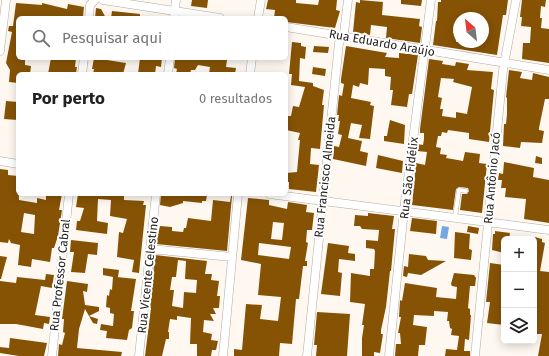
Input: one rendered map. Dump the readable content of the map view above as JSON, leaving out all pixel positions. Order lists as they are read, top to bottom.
{
  "streets": {
    "street": [
      "Rua Eduardo Araújo",
      "Rua Francisco Almeida",
      "Rua São Fidélix",
      "Rua Antônio Jacó",
      "Rua Professor Cabral",
      "Rua Vicente Celestino"
    ]
  },
  "crossings": [
    ["Rua Eduardo Araújo", "Rua Francisco Almeida"],
    ["Rua Eduardo Araújo", "Rua São Fidélix"],
    ["Rua Eduardo Araújo", "Rua Antônio Jacó"]
  ],
  "north": "top left",
  "page": {
    "search": "Pesquisar aqui",
    "heading": ["Por perto", "0 resultados"],
    "map_buttons": ["+", "−"]
  }
}
